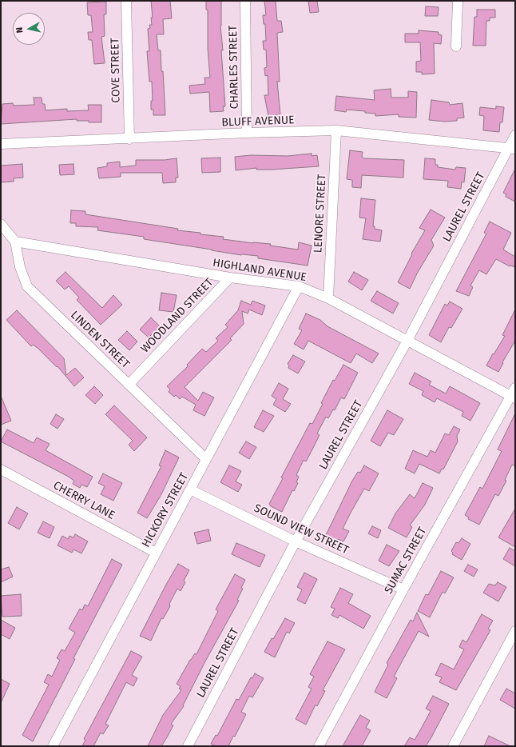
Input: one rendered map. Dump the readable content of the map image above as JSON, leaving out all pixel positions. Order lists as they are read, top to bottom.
{
  "streets": {
    "street": [
      "CHARLES STREET",
      "COVE STREET",
      "BLUFF AVENUE",
      "LAUREL STREET",
      "LENORE STREET",
      "HIGHLAND AVENUE",
      "WOODLAND STREET",
      "LINDEN STREET",
      "CHERRY LANE",
      "HICKORY STREET",
      "SOUND VIEW STREET",
      "SUMAC STREET"
    ]
  },
  "crossings": [
    ["CHARLES STREET", "BLUFF AVENUE"],
    ["COVE STREET", "BLUFF AVENUE"],
    ["BLUFF AVENUE", "LAUREL STREET"],
    ["BLUFF AVENUE", "LENORE STREET"],
    ["LAUREL STREET", "HIGHLAND AVENUE"],
    ["LAUREL STREET", "SOUND VIEW STREET"],
    ["LENORE STREET", "HIGHLAND AVENUE"],
    ["HIGHLAND AVENUE", "WOODLAND STREET"],
    ["HIGHLAND AVENUE", "LINDEN STREET"],
    ["HIGHLAND AVENUE", "HICKORY STREET"],
    ["HIGHLAND AVENUE", "SUMAC STREET"],
    ["WOODLAND STREET", "LINDEN STREET"],
    ["LINDEN STREET", "HICKORY STREET"],
    ["CHERRY LANE", "HICKORY STREET"],
    ["HICKORY STREET", "SOUND VIEW STREET"],
    ["SOUND VIEW STREET", "SUMAC STREET"]
  ],
  "north": "left"
}
